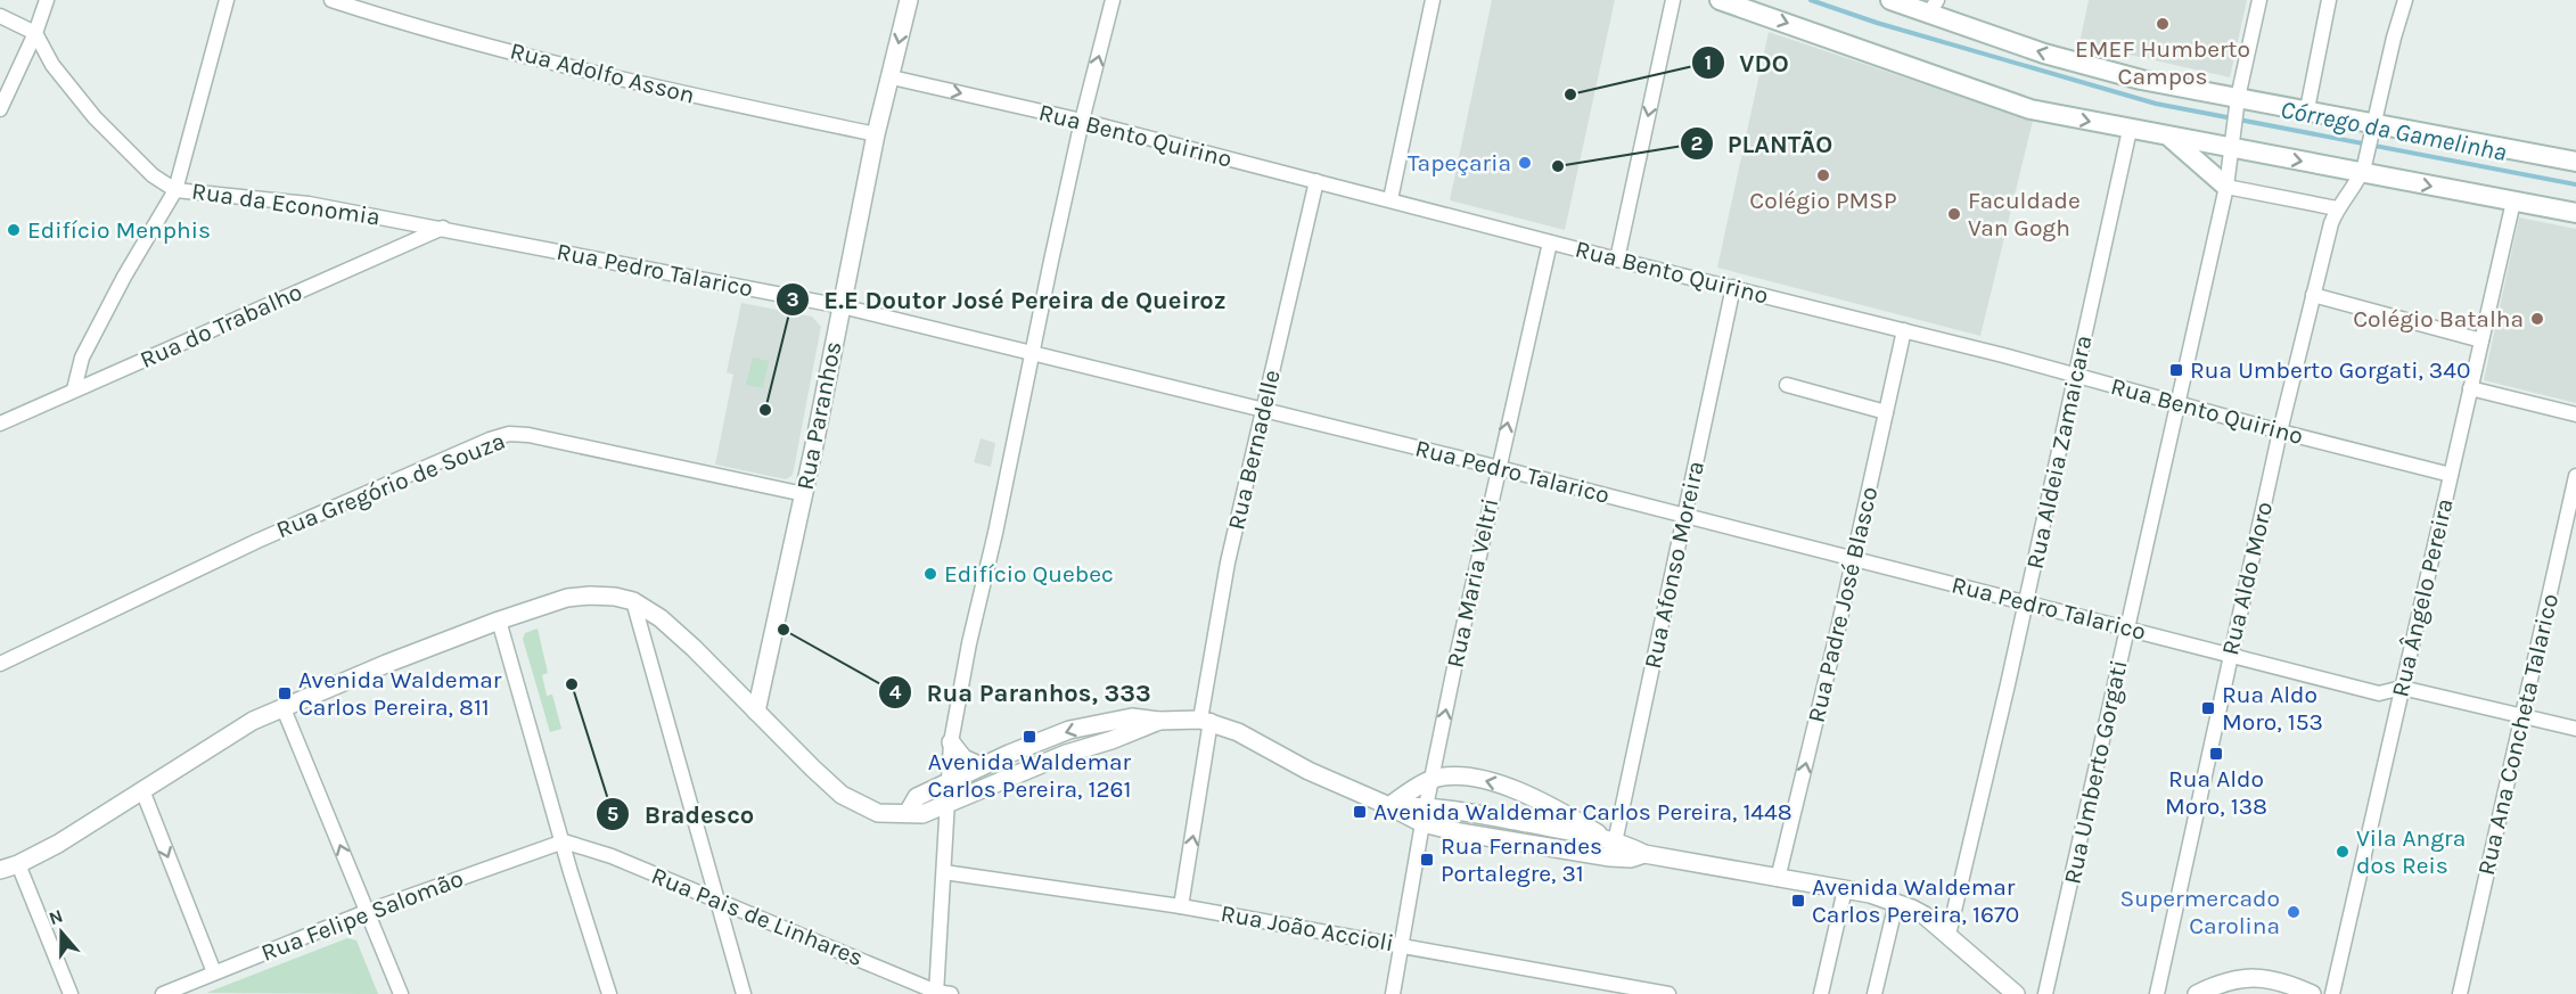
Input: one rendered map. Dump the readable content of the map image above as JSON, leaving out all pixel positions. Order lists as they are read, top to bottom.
{
  "streets": {
    "street": [
      "Rua Adolfo Asson",
      "Rua Bento Quirino",
      "Rua da Economia",
      "Rua Pedro Talarico",
      "Rua do Trabalho",
      "Rua Paranhos",
      "Rua Bernadelle",
      "Rua Aldeia Zamaicara",
      "Rua Gregório de Souza",
      "Rua Afonso Moreira",
      "Rua Aldo Moro",
      "Rua Maria Veltri",
      "Rua Ângelo Pereira",
      "Rua Padre José Blasco",
      "Rua Ana Concheta Talarico",
      "Rua Umberto Gorgati",
      "Rua Felipe Salomão",
      "Rua Pais de Linhares",
      "Rua João Accioli"
    ]
  },
  "crossings": [
    ["Rua Adolfo Asson", "Rua Paranhos"],
    ["Rua Bento Quirino", "Rua Paranhos"],
    ["Rua Bento Quirino", "Rua Bernadelle"],
    ["Rua Bento Quirino", "Rua Aldeia Zamaicara"],
    ["Rua Bento Quirino", "Rua Afonso Moreira"],
    ["Rua Bento Quirino", "Rua Aldo Moro"],
    ["Rua Bento Quirino", "Rua Maria Veltri"],
    ["Rua Bento Quirino", "Rua Ângelo Pereira"],
    ["Rua Bento Quirino", "Rua Padre José Blasco"],
    ["Rua Bento Quirino", "Rua Umberto Gorgati"],
    ["Rua da Economia", "Rua Pedro Talarico"],
    ["Rua da Economia", "Rua do Trabalho"],
    ["Rua Pedro Talarico", "Rua do Trabalho"],
    ["Rua Pedro Talarico", "Rua Paranhos"],
    ["Rua Pedro Talarico", "Rua Bernadelle"],
    ["Rua Pedro Talarico", "Rua Aldeia Zamaicara"],
    ["Rua Pedro Talarico", "Rua Afonso Moreira"],
    ["Rua Pedro Talarico", "Rua Aldo Moro"],
    ["Rua Pedro Talarico", "Rua Maria Veltri"],
    ["Rua Pedro Talarico", "Rua Ângelo Pereira"],
    ["Rua Pedro Talarico", "Rua Padre José Blasco"],
    ["Rua Pedro Talarico", "Rua Ana Concheta Talarico"],
    ["Rua Pedro Talarico", "Rua Umberto Gorgati"],
    ["Rua Paranhos", "Rua Gregório de Souza"],
    ["Rua Bernadelle", "Rua João Accioli"],
    ["Rua Maria Veltri", "Rua João Accioli"],
    ["Rua Felipe Salomão", "Rua Pais de Linhares"]
  ],
  "one_way": ["Rua Maria Veltri", "Rua Padre José Blasco"],
  "water": ["Córrego da Gamelinha"],
  "places": {
    "other": [
      "EMEF Humberto Campos",
      "VDO",
      "Tapeçaria",
      "PLANTÃO",
      "Colégio PMSP",
      "Faculdade Van Gogh",
      "Edifício Menphis",
      "Colégio Batalha",
      "E.E Doutor José Pereira de Queiroz",
      "Edifício Quebec",
      "Rua Paranhos, 333",
      "Bradesco",
      "Vila Angra dos Reis",
      "Supermercado Carolina"
    ],
    "transit": [
      "Rua Umberto Gorgati, 340",
      "Avenida Waldemar Carlos Pereira, 811",
      "Rua Aldo Moro, 153",
      "Avenida Waldemar Carlos Pereira, 1261",
      "Rua Aldo Moro, 138",
      "Avenida Waldemar Carlos Pereira, 1448",
      "Rua Fernandes Portalegre, 31",
      "Avenida Waldemar Carlos Pereira, 1670"
    ]
  },
  "north": "top"
}
